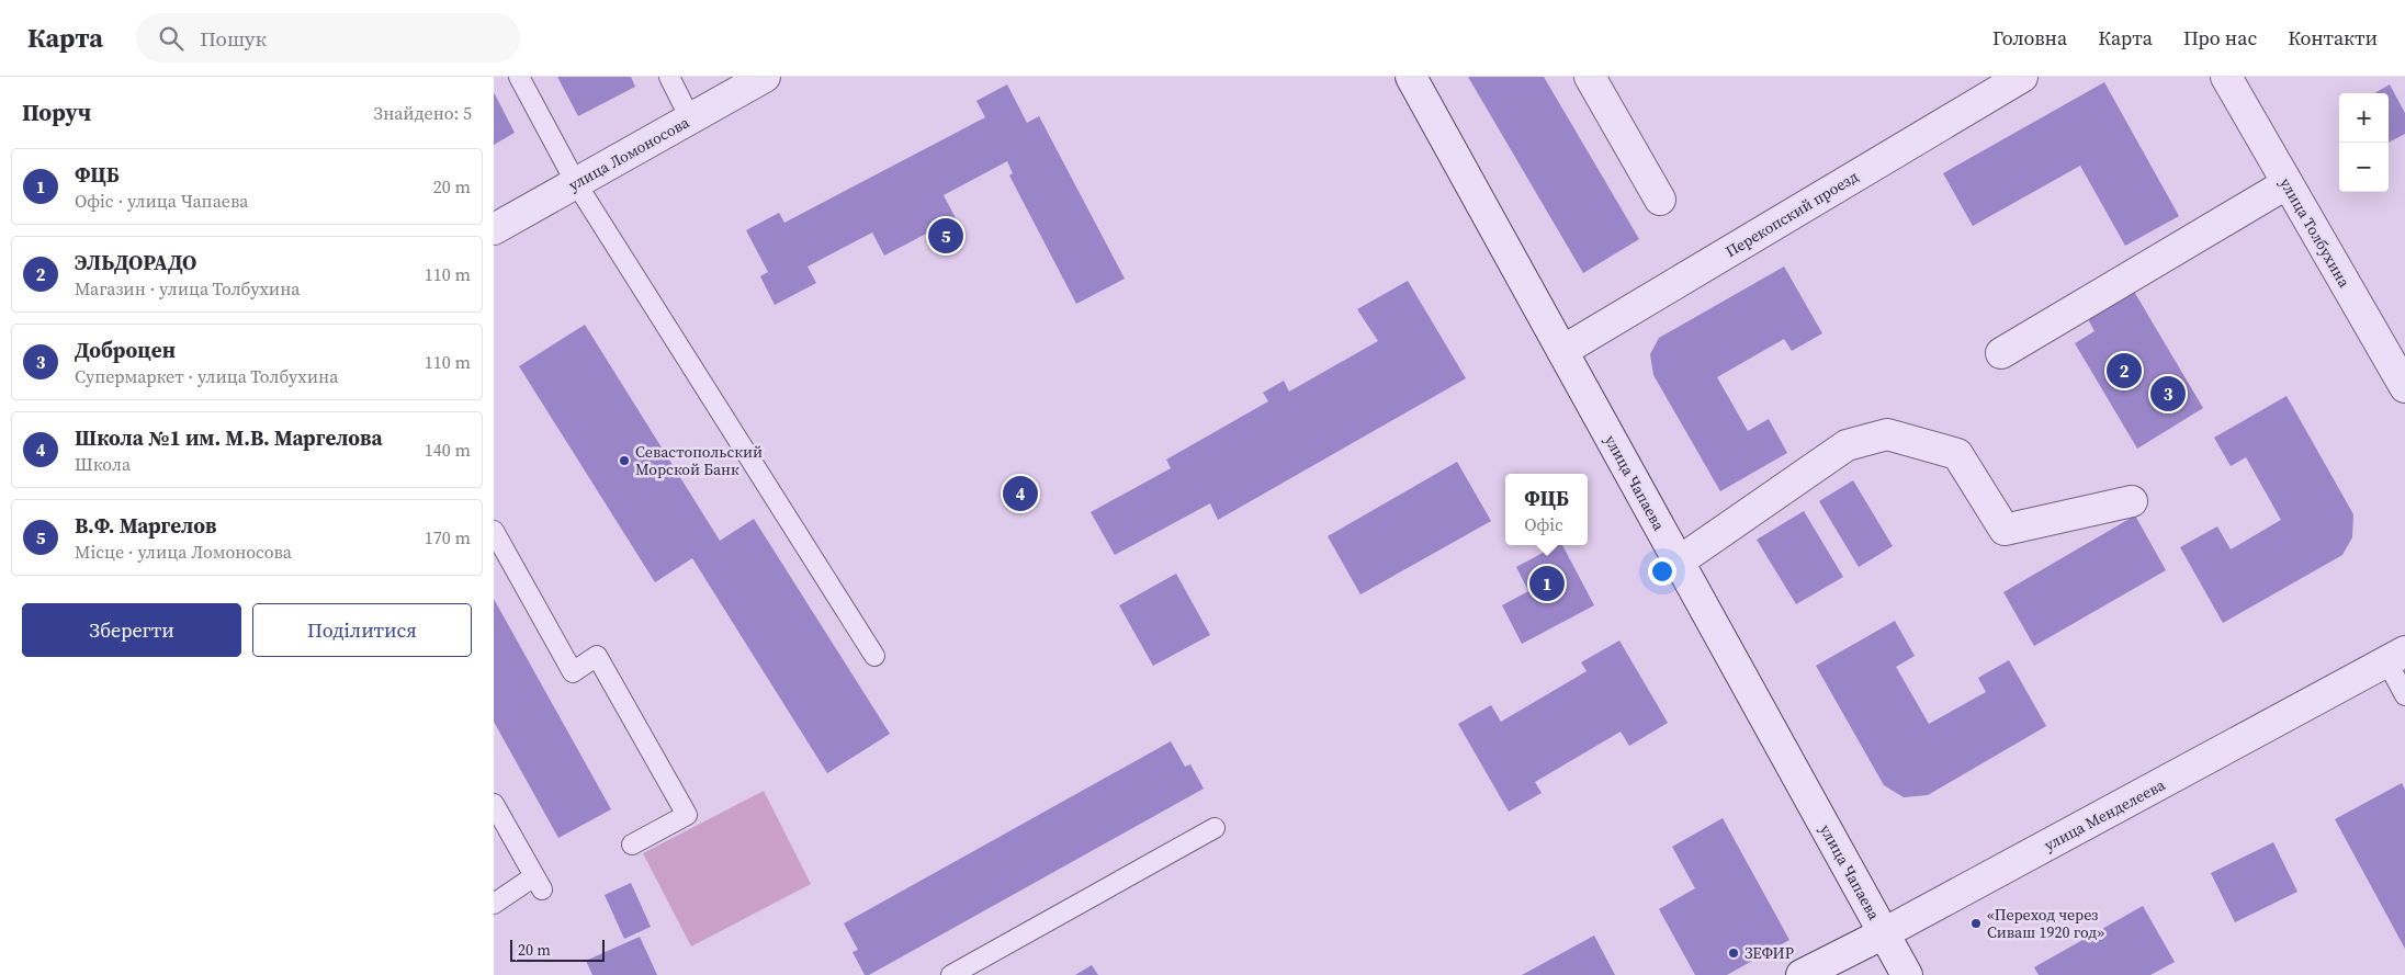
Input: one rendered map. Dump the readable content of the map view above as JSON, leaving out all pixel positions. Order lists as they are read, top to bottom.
{
  "streets": {
    "street": [
      "улица Ломоносова",
      "Перекопский проезд",
      "улица Толбухина",
      "улица Чапаева",
      "улица Менделеева"
    ]
  },
  "crossings": [
    ["Перекопский проезд", "улица Чапаева"],
    ["улица Чапаева", "улица Менделеева"]
  ],
  "places": ["Севастопольский Морской Банк", "«Переход через Сиваш 1920 год»", "ЗЕФИР"],
  "scale_bar": "20 m",
  "page": {
    "header": "Карта",
    "search": "Пошук",
    "nav": [
      "Головна",
      "Карта",
      "Про нас",
      "Контакти"
    ],
    "heading": ["Поруч", "Знайдено: 5"],
    "map_buttons": ["+", "−"],
    "list": [
      {
        "mark": "1",
        "name": "ФЦБ",
        "note": "Офіс · улица Чапаева",
        "value": "20 m"
      },
      {
        "mark": "2",
        "name": "ЭЛЬДОРАДО",
        "note": "Магазин · улица Толбухина",
        "value": "110 m"
      },
      {
        "mark": "3",
        "name": "Доброцен",
        "note": "Супермаркет · улица Толбухина",
        "value": "110 m"
      },
      {
        "mark": "4",
        "name": "Школа №1 им. М.В. Маргелова",
        "note": "Школа",
        "value": "140 m"
      },
      {
        "mark": "5",
        "name": "В.Ф. Маргелов",
        "note": "Місце · улица Ломоносова",
        "value": "170 m"
      }
    ],
    "pins": [
      "5",
      "2",
      "3",
      "4",
      "1"
    ],
    "popup": ["ФЦБ", "Офіс"],
    "buttons": ["Зберегти", "Поділитися"],
    "scale": "20 m"
  }
}
